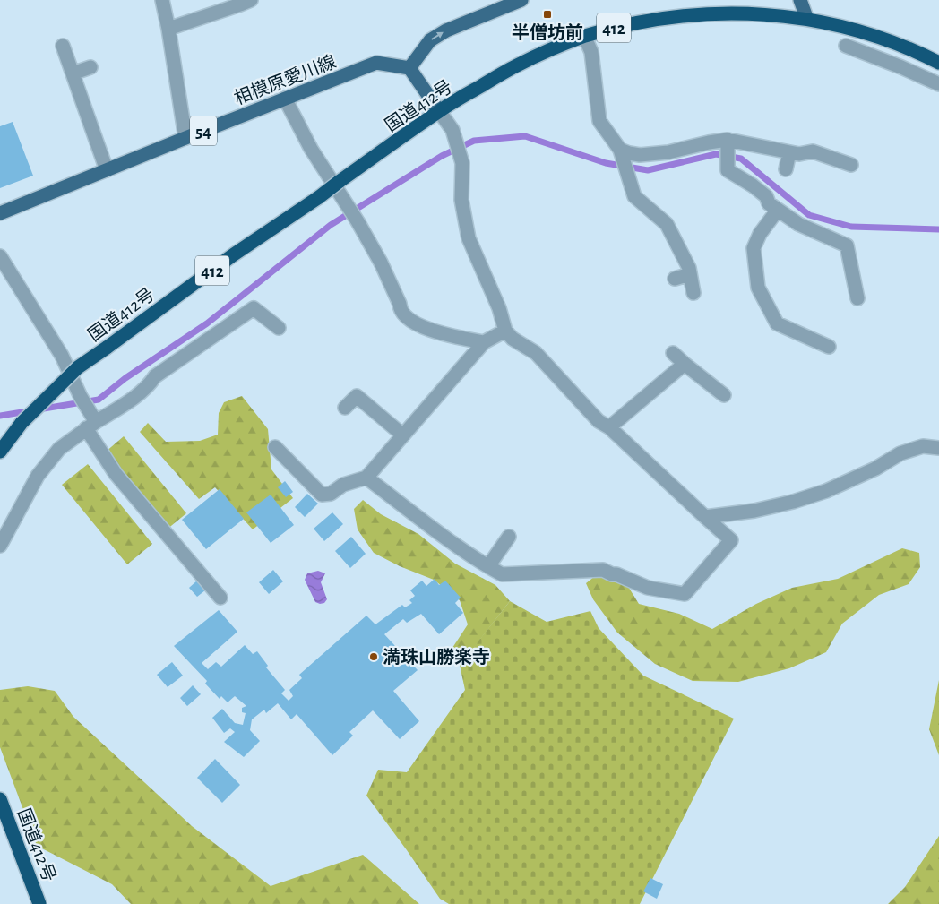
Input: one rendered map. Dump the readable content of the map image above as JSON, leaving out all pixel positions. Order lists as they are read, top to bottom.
{
  "streets": {
    "highway": ["412", "国道412号"],
    "main road": ["相模原愛川線", "54"]
  },
  "places": {
    "transit": ["半僧坊前"],
    "other": ["満珠山勝楽寺"]
  }
}
